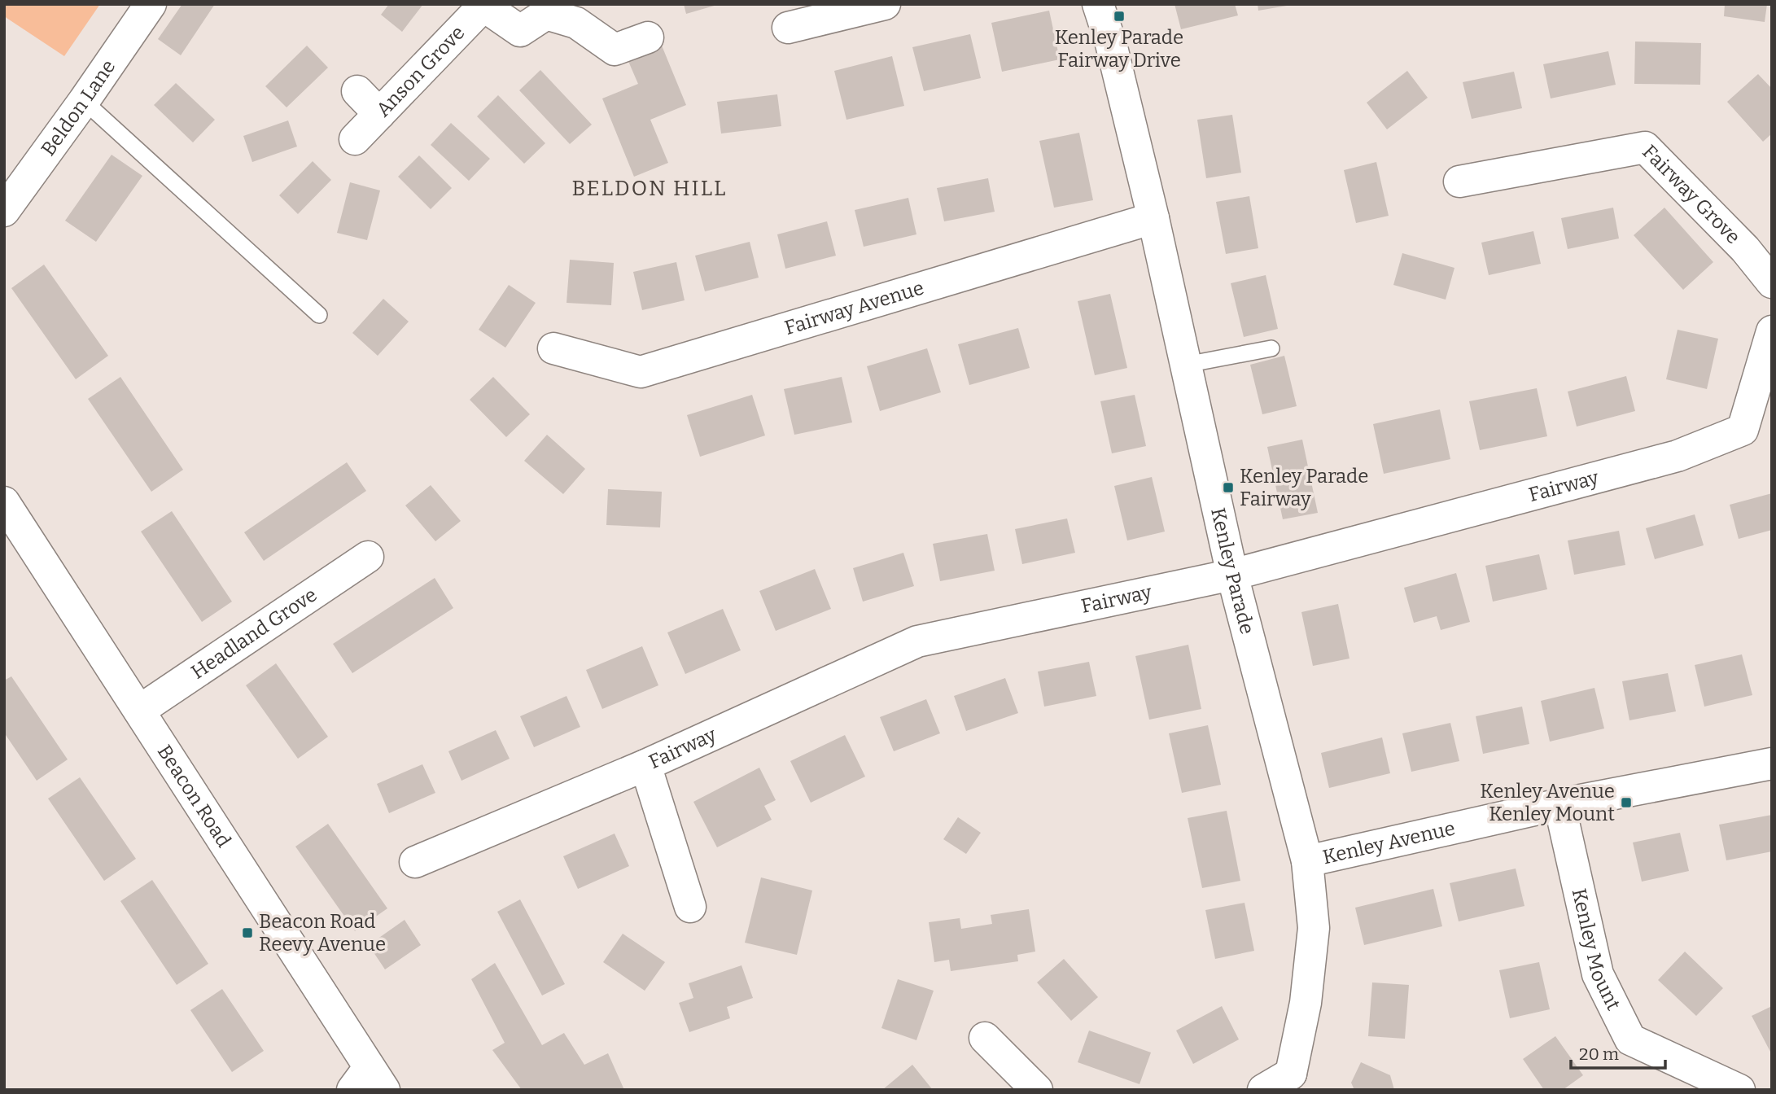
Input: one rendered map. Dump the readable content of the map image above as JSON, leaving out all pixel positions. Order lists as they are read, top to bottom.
{
  "streets": {
    "street": [
      "Anson Grove",
      "Beldon Lane",
      "Fairway Grove",
      "Fairway Avenue",
      "Fairway",
      "Kenley Parade",
      "Headland Grove",
      "Beacon Road",
      "Kenley Avenue",
      "Kenley Mount"
    ]
  },
  "crossings": [
    ["Fairway Avenue", "Kenley Parade"],
    ["Fairway", "Kenley Parade"],
    ["Kenley Parade", "Kenley Avenue"],
    ["Headland Grove", "Beacon Road"],
    ["Kenley Avenue", "Kenley Mount"]
  ],
  "districts": ["BELDON HILL"],
  "places": {
    "transit": [
      "Kenley Parade Fairway Drive",
      "Kenley Parade Fairway",
      "Kenley Avenue Kenley Mount",
      "Beacon Road Reevy Avenue"
    ]
  },
  "scale_bar": "20 m"
}
